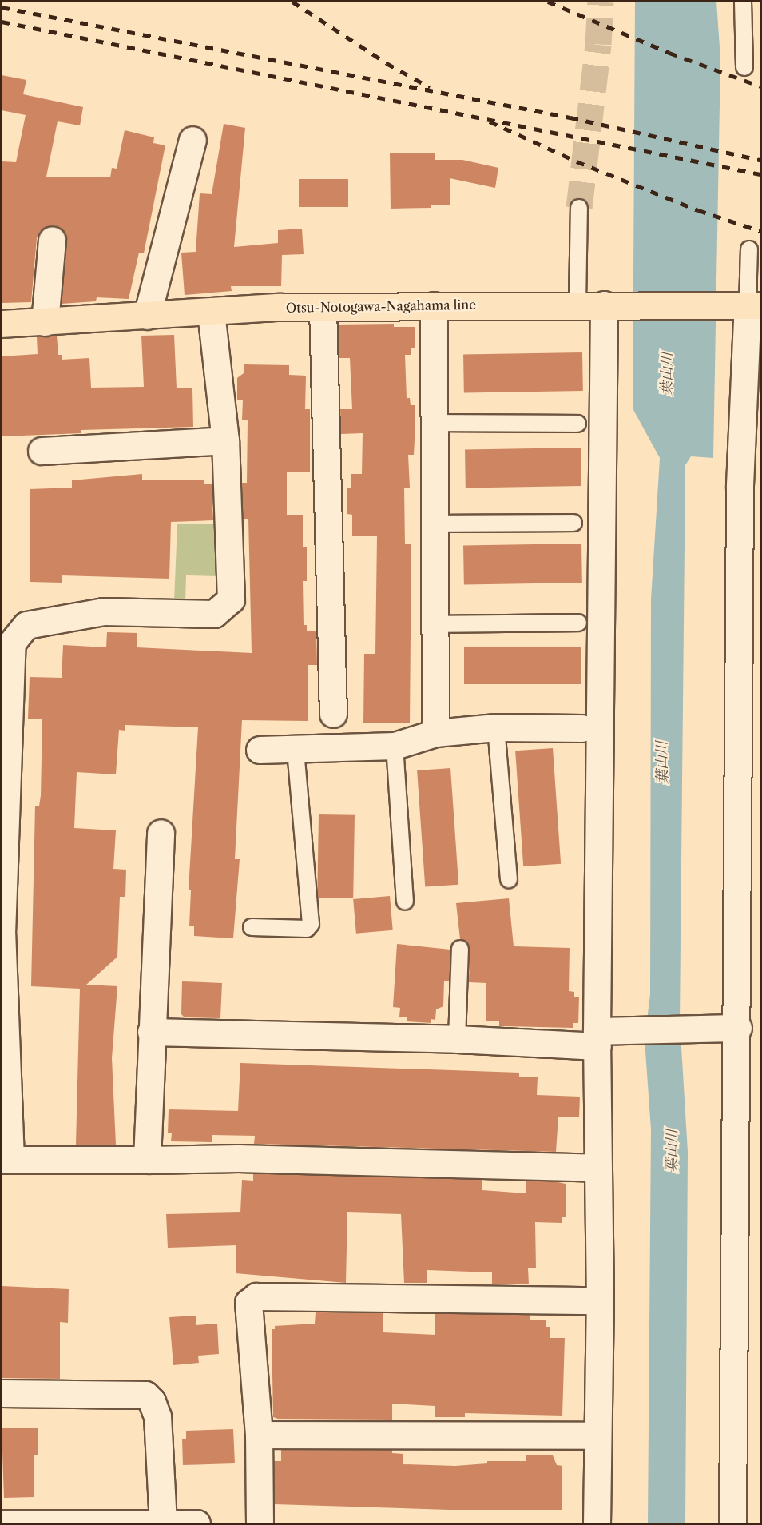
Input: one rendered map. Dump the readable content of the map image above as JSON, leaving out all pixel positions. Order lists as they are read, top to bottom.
{
  "streets": {
    "main road": ["Otsu-Notogawa-Nagahama line"]
  },
  "water": ["葉山川"]
}
